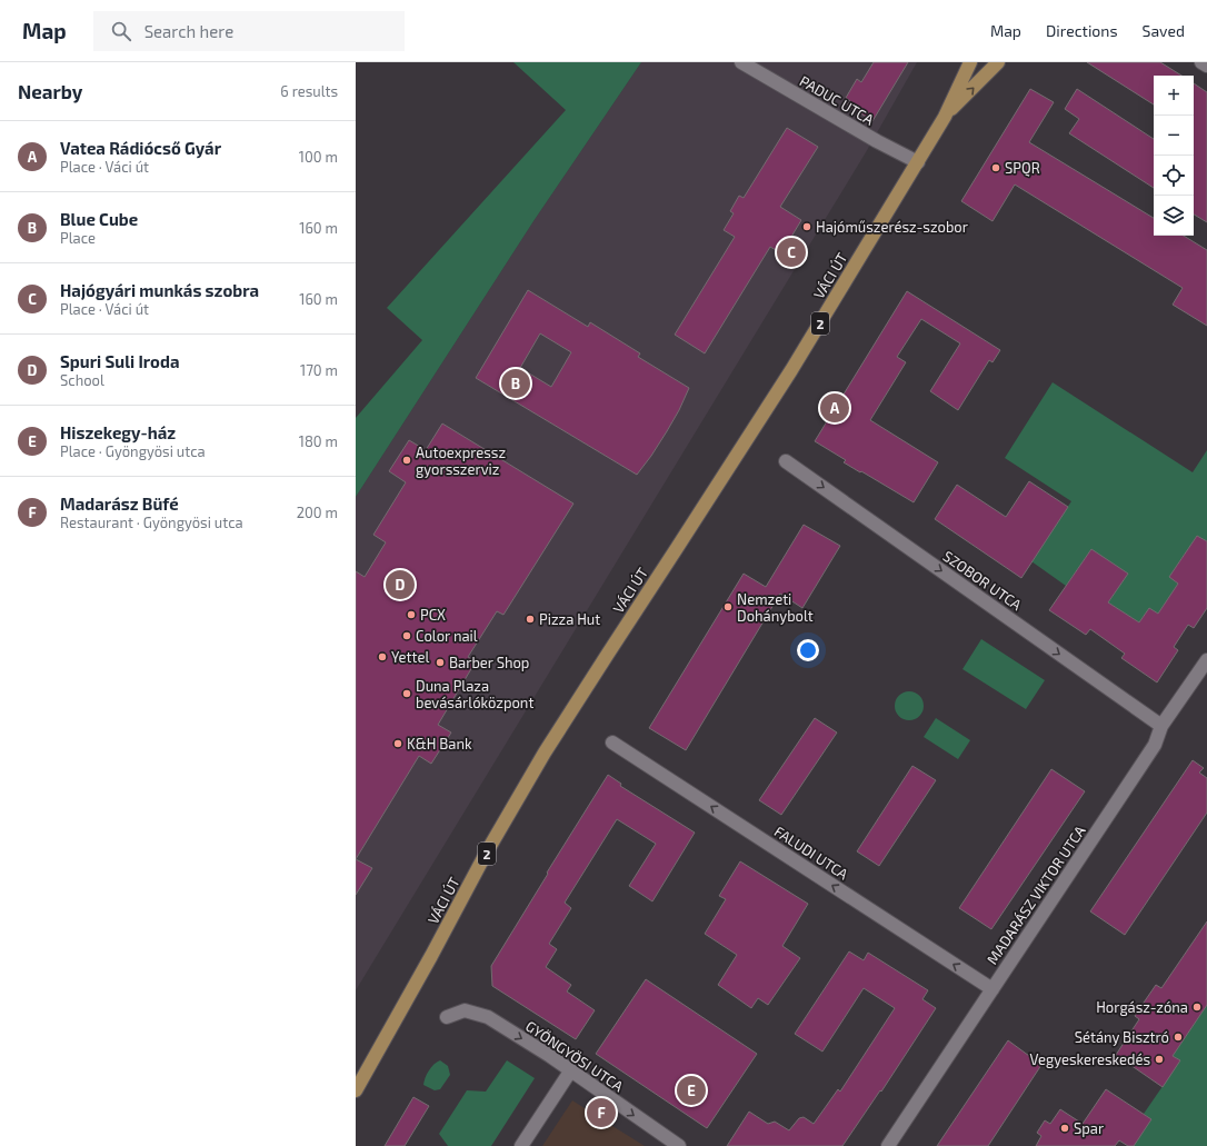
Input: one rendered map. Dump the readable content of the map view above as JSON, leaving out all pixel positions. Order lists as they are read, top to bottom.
{
  "streets": {
    "main road": ["VÁCI ÚT", "2"],
    "street": [
      "PADUC UTCA",
      "SZOBOR UTCA",
      "FALUDI UTCA",
      "MADARÁSZ VIKTOR UTCA",
      "GYÖNGYÖSI UTCA"
    ]
  },
  "crossings": [
    ["PADUC UTCA", "VÁCI ÚT"],
    ["SZOBOR UTCA", "MADARÁSZ VIKTOR UTCA"],
    ["FALUDI UTCA", "MADARÁSZ VIKTOR UTCA"]
  ],
  "one_way": ["SZOBOR UTCA", "FALUDI UTCA", "GYÖNGYÖSI UTCA"],
  "places": [
    "SPQR",
    "Hajóműszerész-szobor",
    "Autoexpressz gyorsszerviz",
    "Nemzeti Dohánybolt",
    "PCX",
    "Pizza Hut",
    "Color nail",
    "Yettel",
    "Barber Shop",
    "Duna Plaza bevásárlóközpont",
    "K&H Bank",
    "Horgász-zóna",
    "Sétány Bisztró",
    "Vegyeskereskedés",
    "Spar"
  ],
  "page": {
    "header": "Map",
    "search": "Search here",
    "nav": ["Map", "Directions", "Saved"],
    "heading": ["Nearby", "6 results"],
    "map_buttons": ["+", "−"],
    "list": [
      {
        "mark": "A",
        "name": "Vatea Rádiócső Gyár",
        "note": "Place · Váci út",
        "value": "100 m"
      },
      {
        "mark": "B",
        "name": "Blue Cube",
        "note": "Place",
        "value": "160 m"
      },
      {
        "mark": "C",
        "name": "Hajógyári munkás szobra",
        "note": "Place · Váci út",
        "value": "160 m"
      },
      {
        "mark": "D",
        "name": "Spuri Suli Iroda",
        "note": "School",
        "value": "170 m"
      },
      {
        "mark": "E",
        "name": "Hiszekegy-ház",
        "note": "Place · Gyöngyösi utca",
        "value": "180 m"
      },
      {
        "mark": "F",
        "name": "Madarász Büfé",
        "note": "Restaurant · Gyöngyösi utca",
        "value": "200 m"
      }
    ],
    "pins": [
      "C",
      "B",
      "A",
      "D",
      "E",
      "F"
    ]
  }
}
